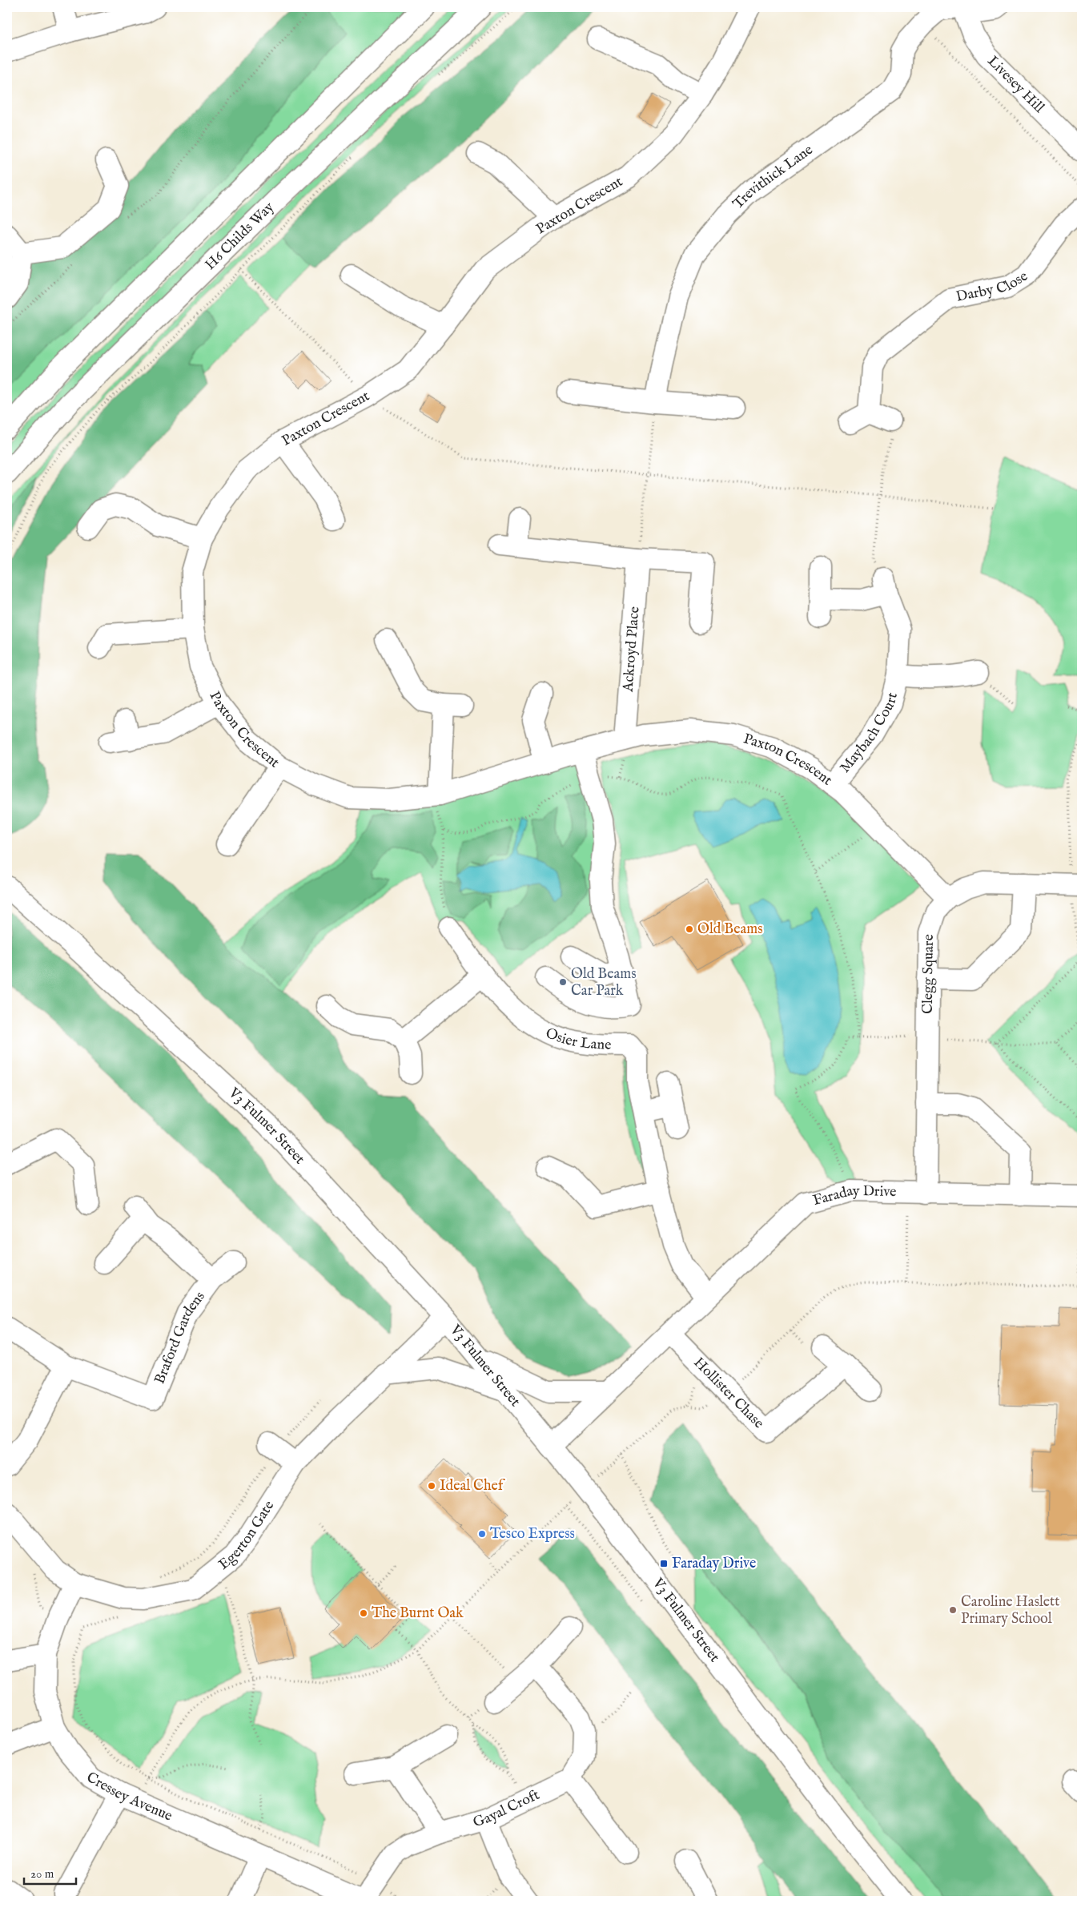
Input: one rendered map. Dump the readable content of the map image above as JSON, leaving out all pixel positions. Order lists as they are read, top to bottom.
{
  "streets": {
    "street": [
      "Livesey Hill",
      "Trevithick Lane",
      "Paxton Crescent",
      "H6 Childs Way",
      "Darby Close",
      "Ackroyd Place",
      "Maybach Court",
      "Clegg Square",
      "Osier Lane",
      "V3 Fulmer Street",
      "Faraday Drive",
      "Braford Gardens",
      "Hollister Chase",
      "Egerton Gate",
      "Cressey Avenue",
      "Gayal Croft"
    ]
  },
  "crossings": [
    ["Livesey Hill", "Trevithick Lane"],
    ["Paxton Crescent", "Ackroyd Place"],
    ["Paxton Crescent", "Maybach Court"],
    ["Paxton Crescent", "Clegg Square"],
    ["Clegg Square", "Faraday Drive"],
    ["Osier Lane", "Faraday Drive"],
    ["V3 Fulmer Street", "Faraday Drive"],
    ["V3 Fulmer Street", "Egerton Gate"],
    ["Faraday Drive", "Hollister Chase"],
    ["Egerton Gate", "Cressey Avenue"],
    ["Cressey Avenue", "Gayal Croft"]
  ],
  "places": {
    "other": [
      "Old Beams",
      "Old Beams Car Park",
      "Ideal Chef",
      "Tesco Express",
      "Caroline Haslett Primary School",
      "The Burnt Oak"
    ],
    "transit": ["Faraday Drive"]
  },
  "scale_bar": "20 m"
}
